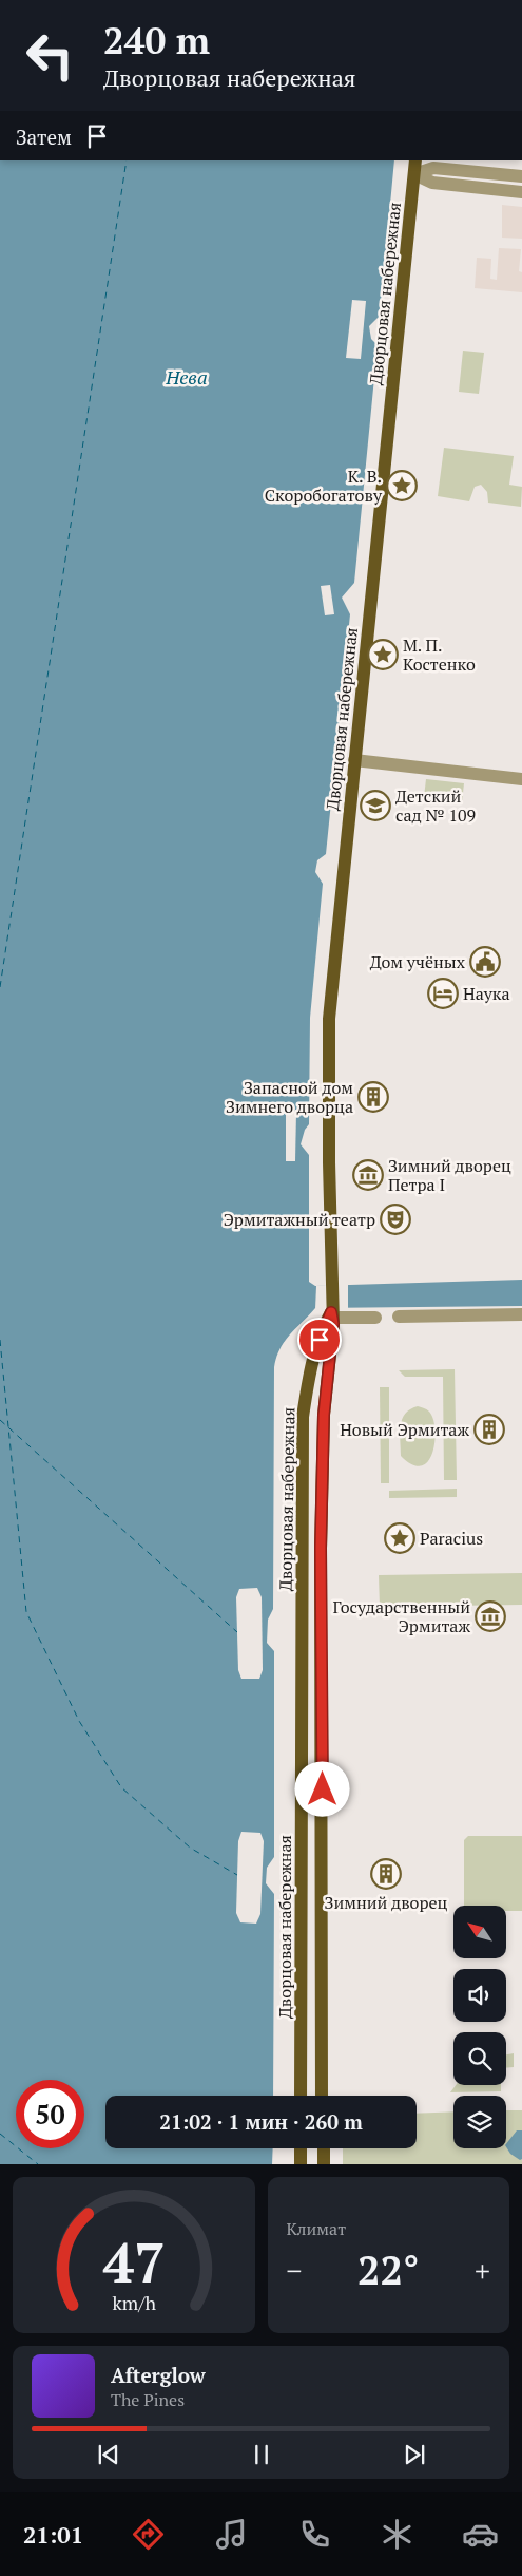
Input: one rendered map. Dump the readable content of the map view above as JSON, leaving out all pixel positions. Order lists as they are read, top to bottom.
{
  "streets": {
    "main road": ["Дворцовая набережная"]
  },
  "water": ["Нева"],
  "places": {
    "place": ["К. В. Скоробогатову", "М. П. Костенко", "Paracius"],
    "school or university": ["Детский сад № 109"],
    "public building": ["Дом учёных"],
    "hotel": ["Наука"],
    "building": ["Запасной дом Зимнего дворца", "Новый Эрмитаж", "Зимний дворец"],
    "museum": ["Зимний дворец Петра I", "Государственный Эрмитаж"],
    "theatre": ["Эрмитажный театр"]
  },
  "north": "top left",
  "page": {
    "turn": ["240 m", "Дворцовая набережная"],
    "then": "Затем",
    "limit": "50",
    "trip": "21:02 · 1 мин · 260 m",
    "tile": "Климат",
    "heat": ["−", "22°", "+"],
    "song": ["Afterglow", "The Pines"],
    "tabs": "21:01",
    "gauge": ["47", "km/h"]
  }
}
